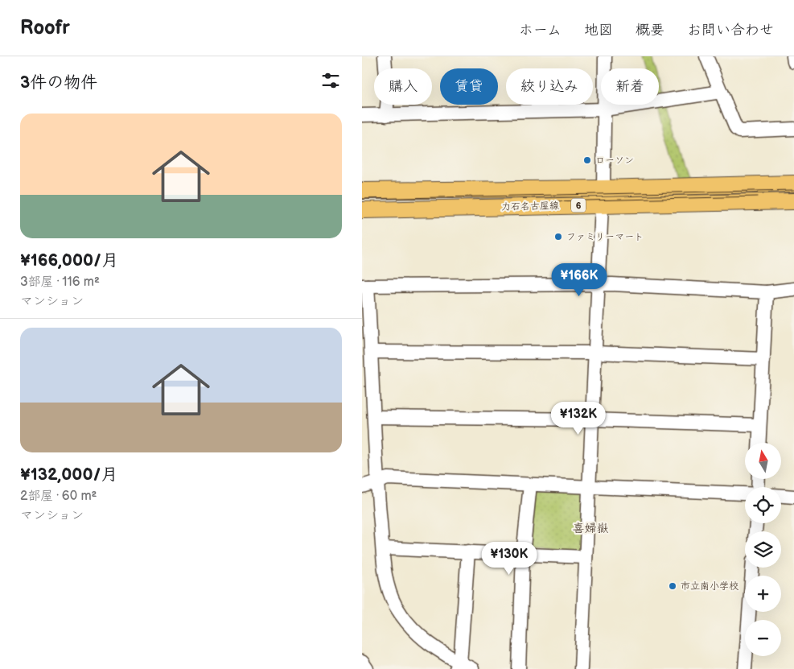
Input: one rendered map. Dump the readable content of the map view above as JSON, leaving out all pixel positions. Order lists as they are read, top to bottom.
{
  "streets": {
    "main road": ["6", "力石名古屋線"]
  },
  "districts": ["喜婦嶽"],
  "places": ["ローソン", "ファミリーマート", "市立南小学校"],
  "north": "top",
  "page": {
    "header": "Roofr",
    "nav": [
      "ホーム",
      "地図",
      "概要",
      "お問い合わせ"
    ],
    "heading": "3件の物件",
    "chip": [
      "購入",
      "賃貸",
      "絞り込み",
      "新着"
    ],
    "list": [
      {
        "name": "¥166,000/月",
        "note": "3部屋 · 116 m² · マンション"
      },
      {
        "name": "¥132,000/月",
        "note": "2部屋 · 60 m² · マンション"
      }
    ],
    "price": ["¥166K", "¥132K", "¥130K"],
    "map_buttons": ["+", "−"]
  }
}
